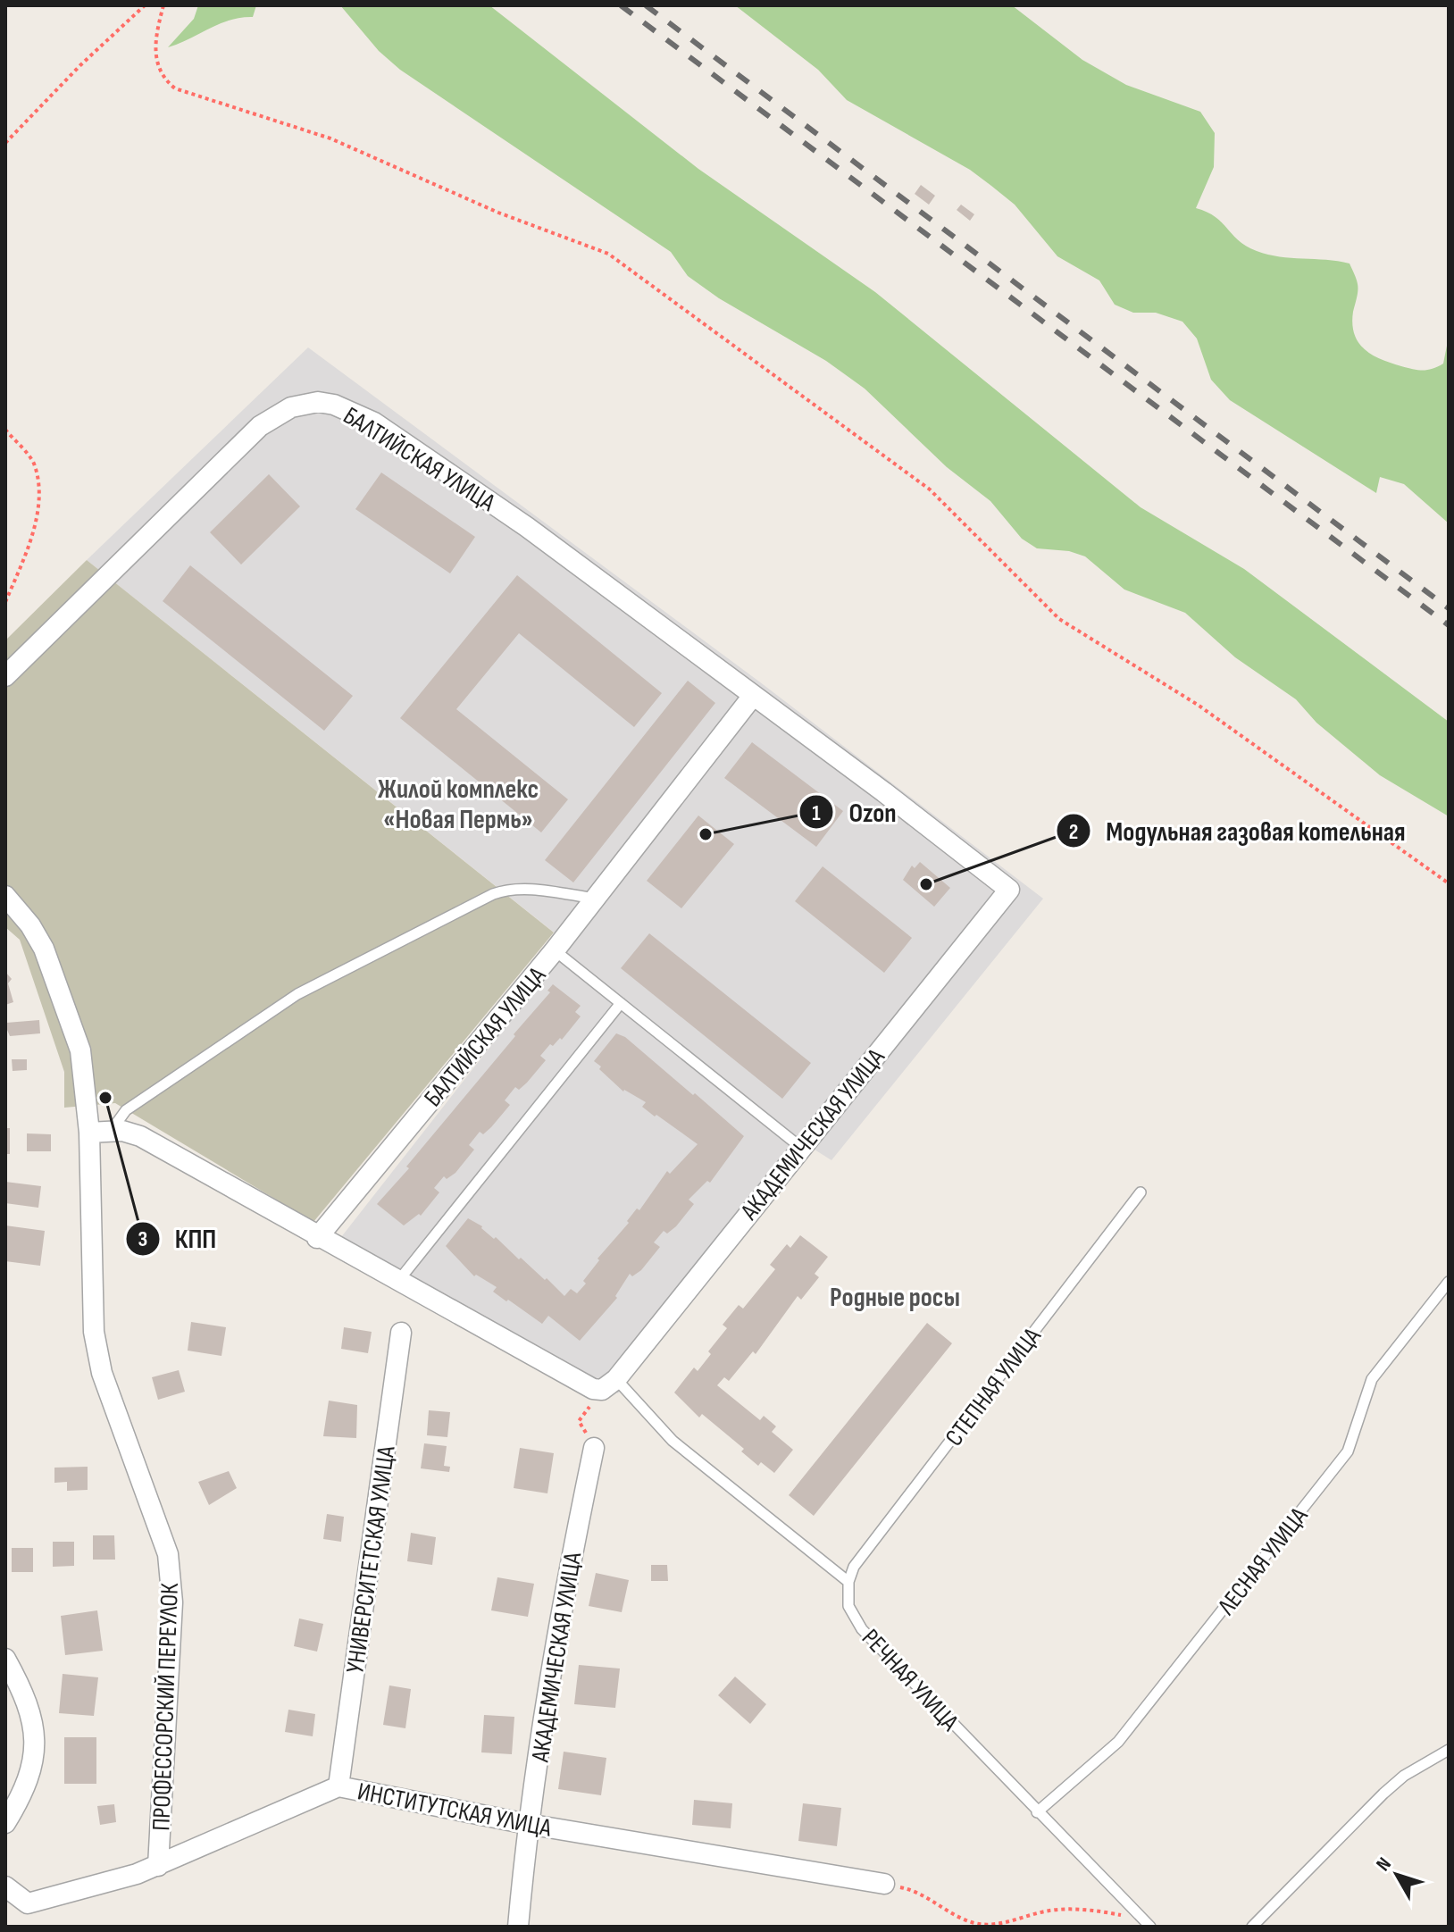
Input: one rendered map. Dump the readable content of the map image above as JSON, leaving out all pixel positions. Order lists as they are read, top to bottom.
{
  "streets": {
    "street": [
      "БАЛТИЙСКАЯ УЛИЦА",
      "АКАДЕМИЧЕСКАЯ УЛИЦА",
      "УНИВЕРСИТЕТСКАЯ УЛИЦА",
      "ПРОФЕССОРСКИЙ ПЕРЕУЛОК",
      "ИНСТИТУТСКАЯ УЛИЦА"
    ],
    "lane": ["СТЕПНАЯ УЛИЦА", "ЛЕСНАЯ УЛИЦА", "РЕЧНАЯ УЛИЦА"]
  },
  "crossings": [
    ["БАЛТИЙСКАЯ УЛИЦА", "АКАДЕМИЧЕСКАЯ УЛИЦА"],
    ["АКАДЕМИЧЕСКАЯ УЛИЦА", "ИНСТИТУТСКАЯ УЛИЦА"],
    ["СТЕПНАЯ УЛИЦА", "РЕЧНАЯ УЛИЦА"],
    ["УНИВЕРСИТЕТСКАЯ УЛИЦА", "ИНСТИТУТСКАЯ УЛИЦА"],
    ["ЛЕСНАЯ УЛИЦА", "РЕЧНАЯ УЛИЦА"],
    ["ПРОФЕССОРСКИЙ ПЕРЕУЛОК", "ИНСТИТУТСКАЯ УЛИЦА"]
  ],
  "districts": ["Жилой комплекс «Новая Пермь»", "Родные росы"],
  "places": ["Ozon", "Модульная газовая котельная", "КПП"],
  "north": "top left"
}
